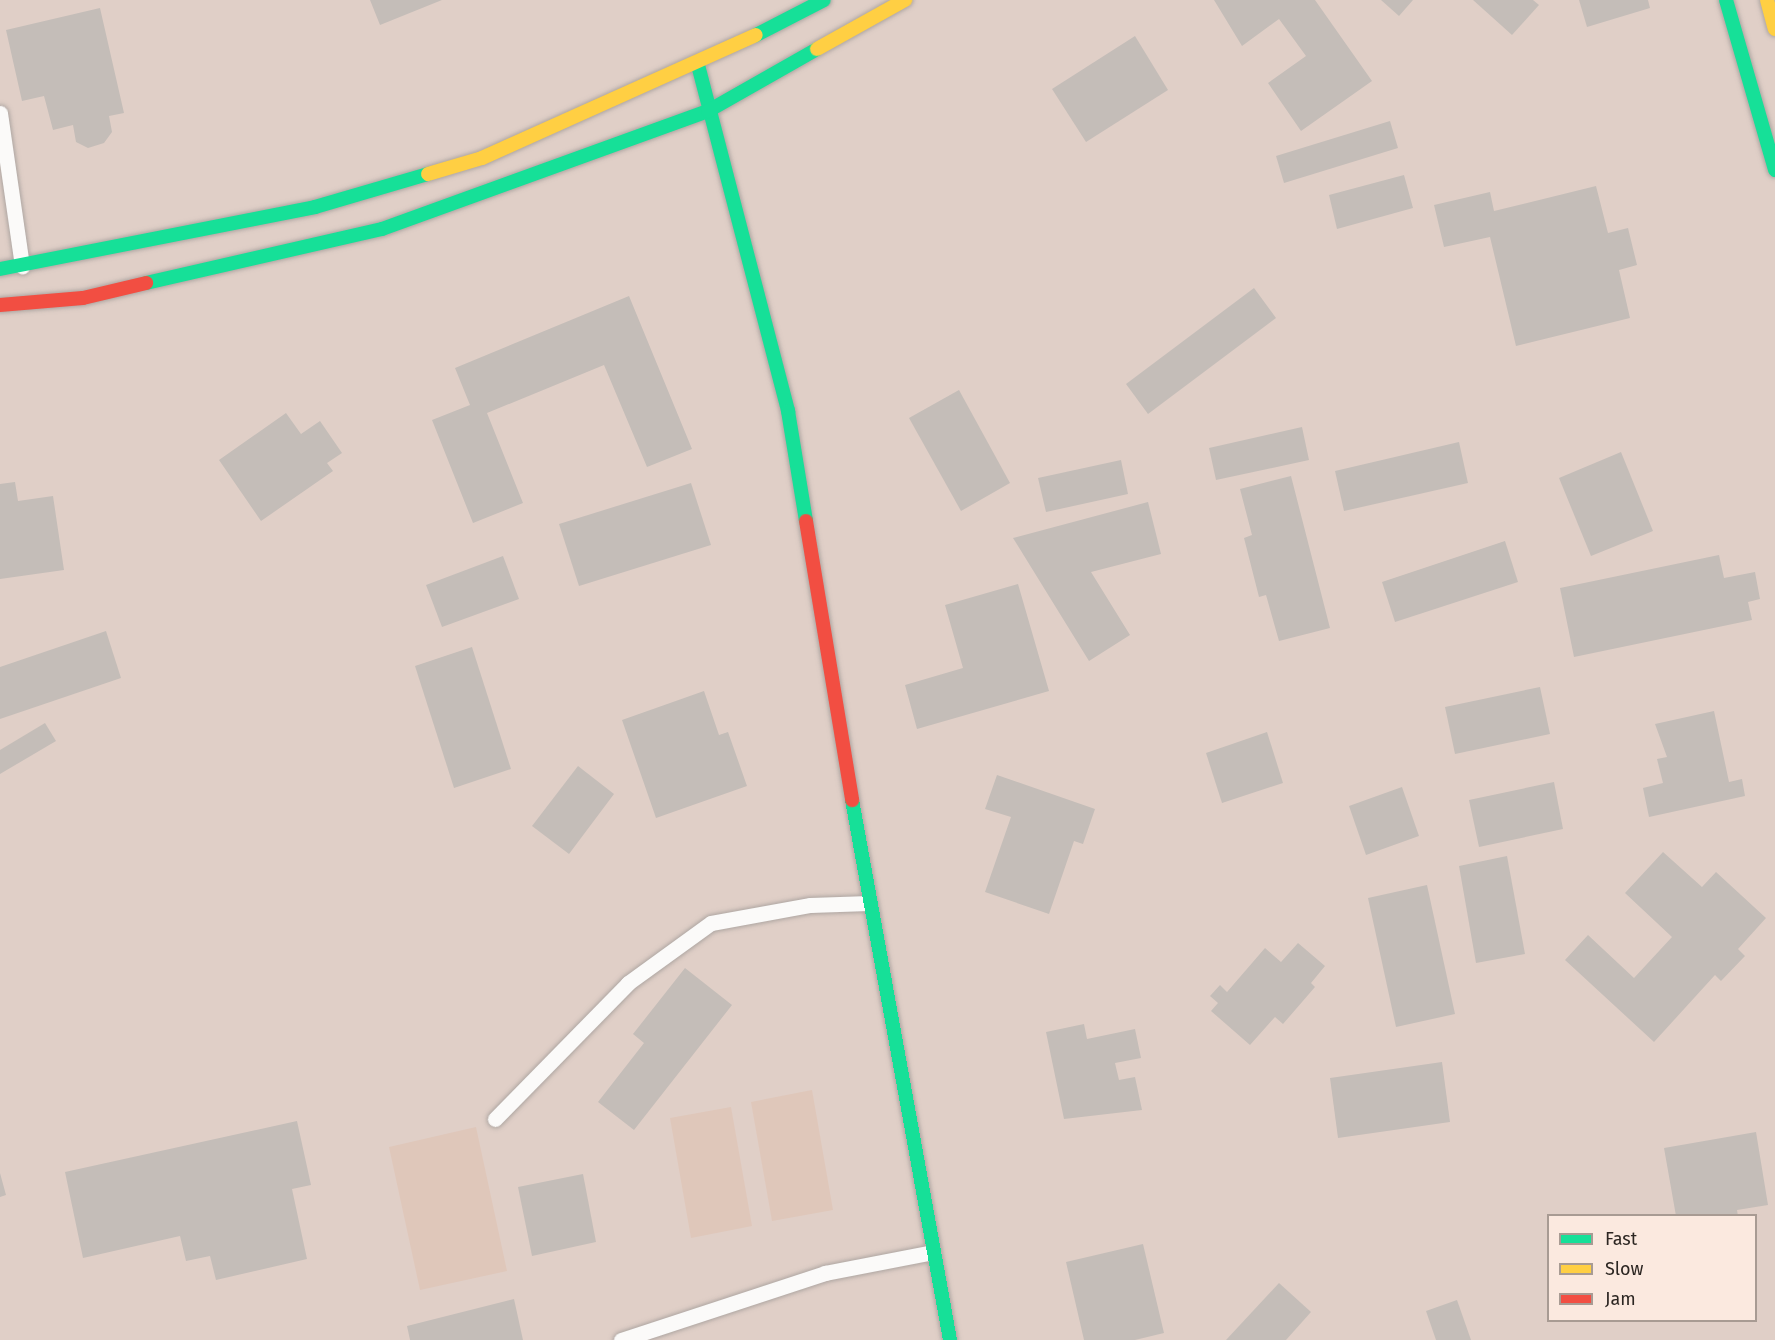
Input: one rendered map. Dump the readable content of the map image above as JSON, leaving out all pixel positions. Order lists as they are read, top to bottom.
{
  "legend": ["Fast", "Slow", "Jam"]
}
